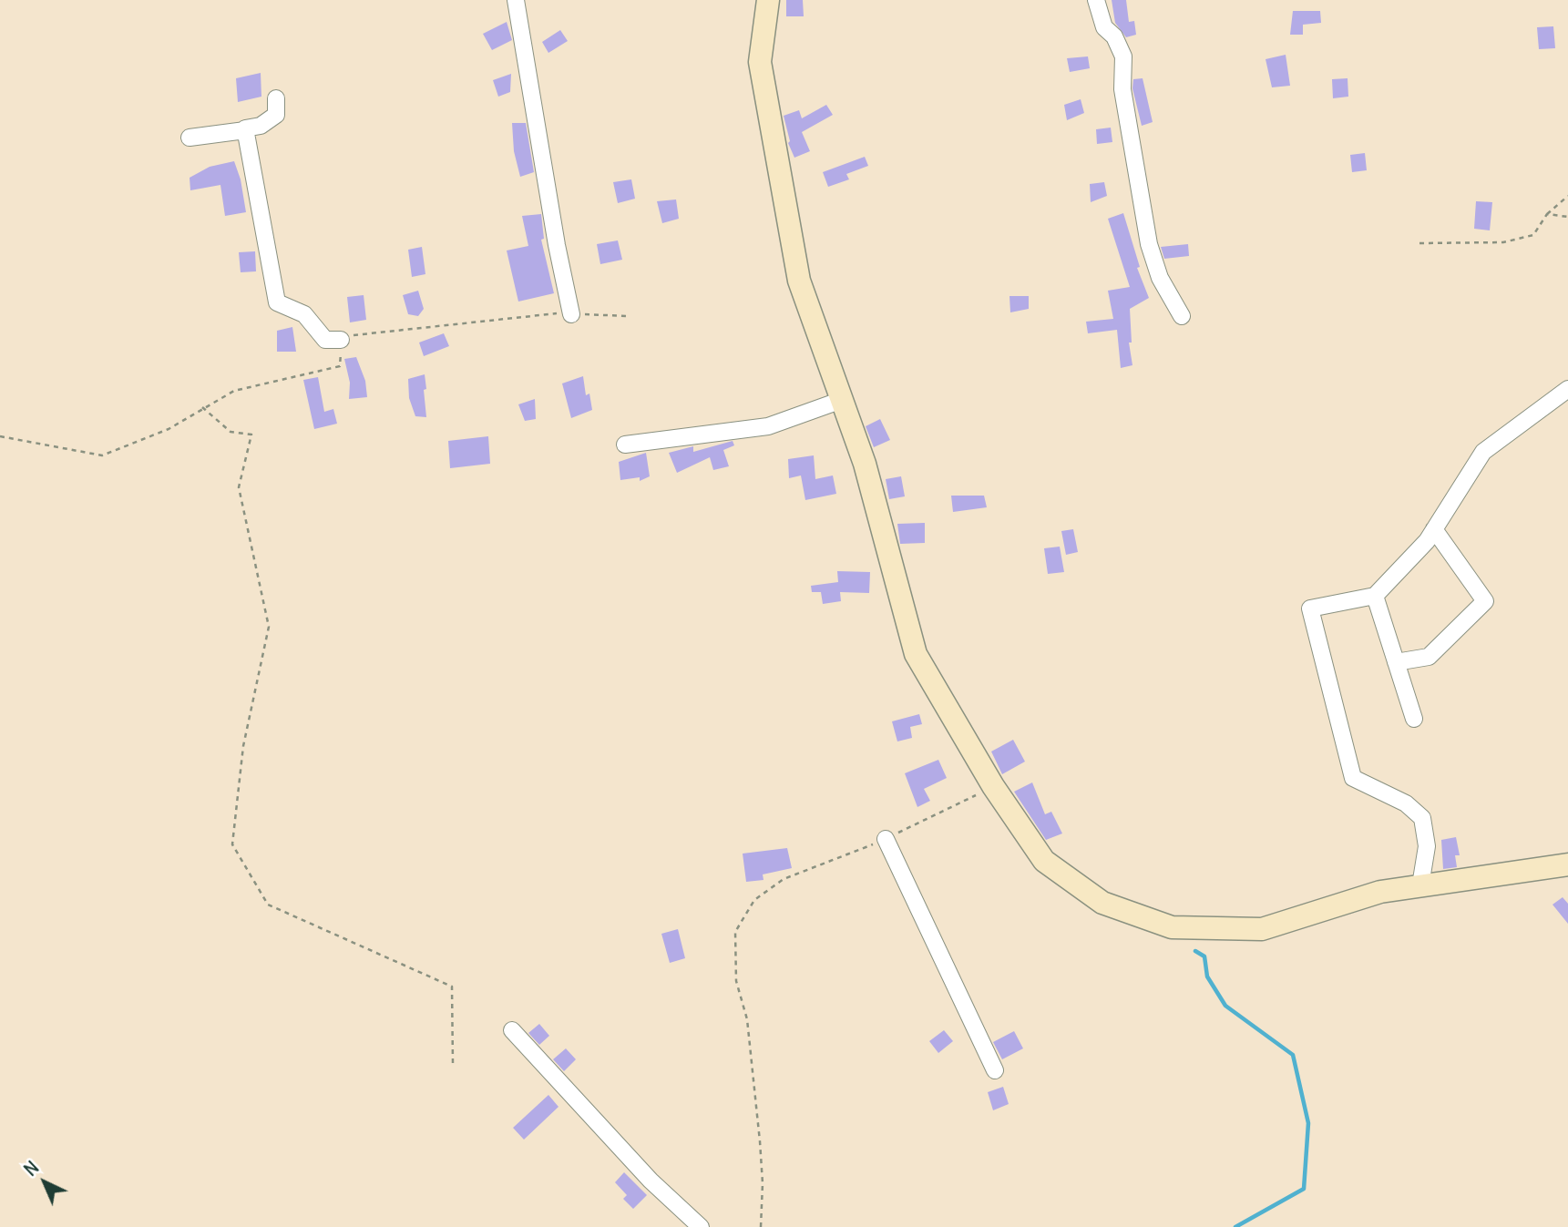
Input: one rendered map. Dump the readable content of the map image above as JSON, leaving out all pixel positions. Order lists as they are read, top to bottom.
{
  "north": "top left"
}
